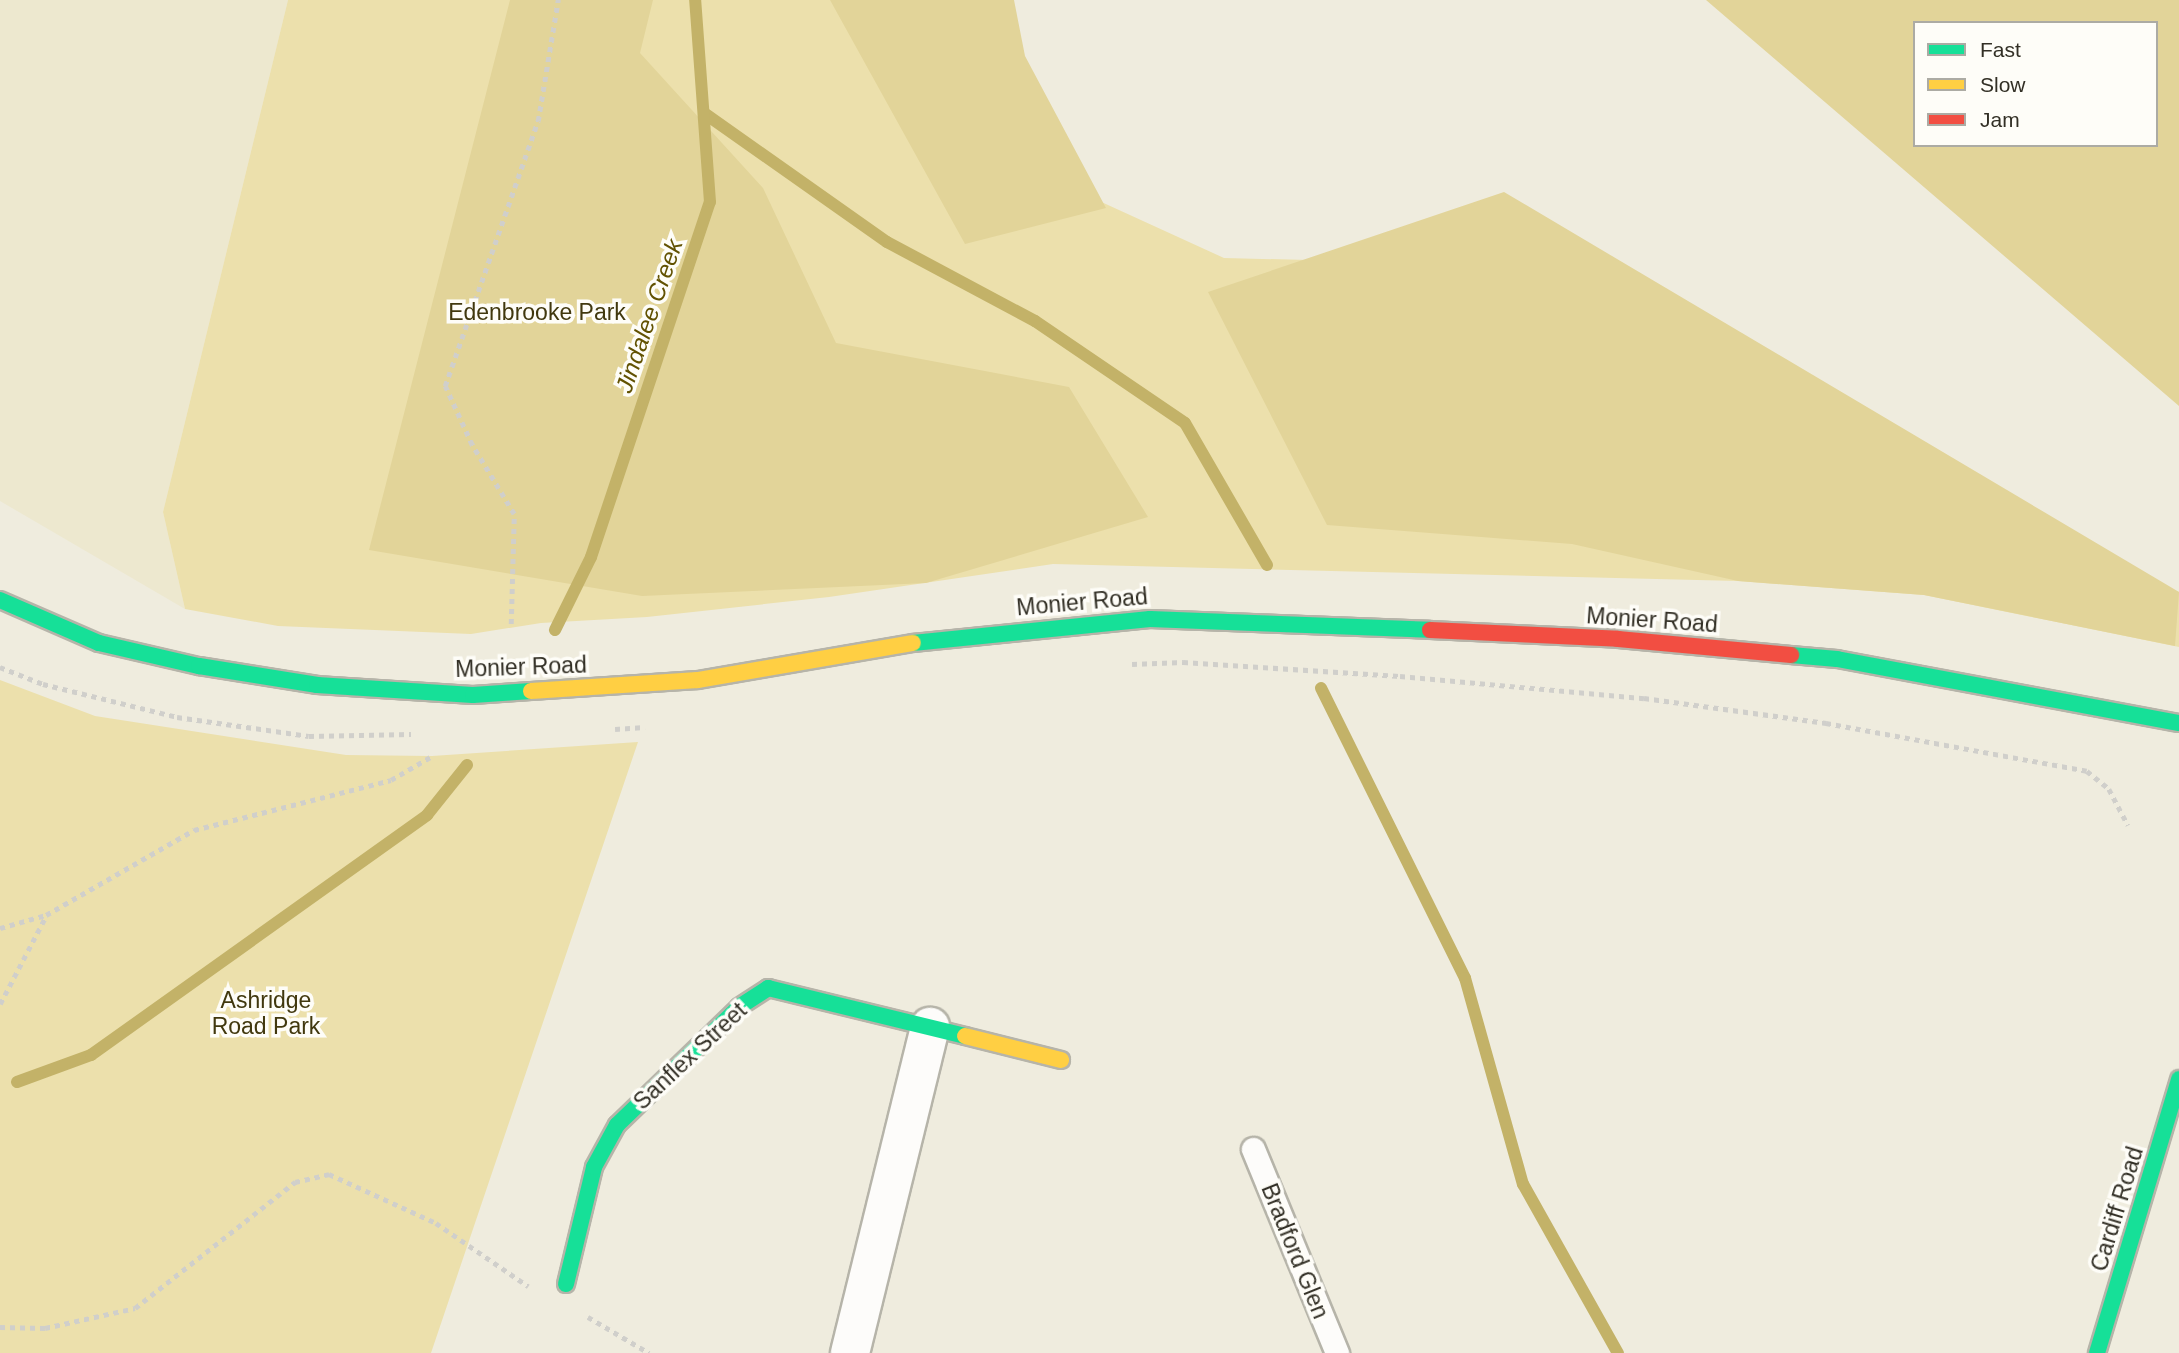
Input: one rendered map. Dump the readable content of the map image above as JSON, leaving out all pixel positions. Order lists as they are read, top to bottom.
{
  "streets": {
    "main road": ["Monier Road", "Sanflex Street", "Cardiff Road"],
    "lane": ["Bradford Glen"]
  },
  "water": ["Jindalee Creek"],
  "parks": ["Edenbrooke Park", "Ashridge Road Park"],
  "legend": ["Fast", "Slow", "Jam"]
}
